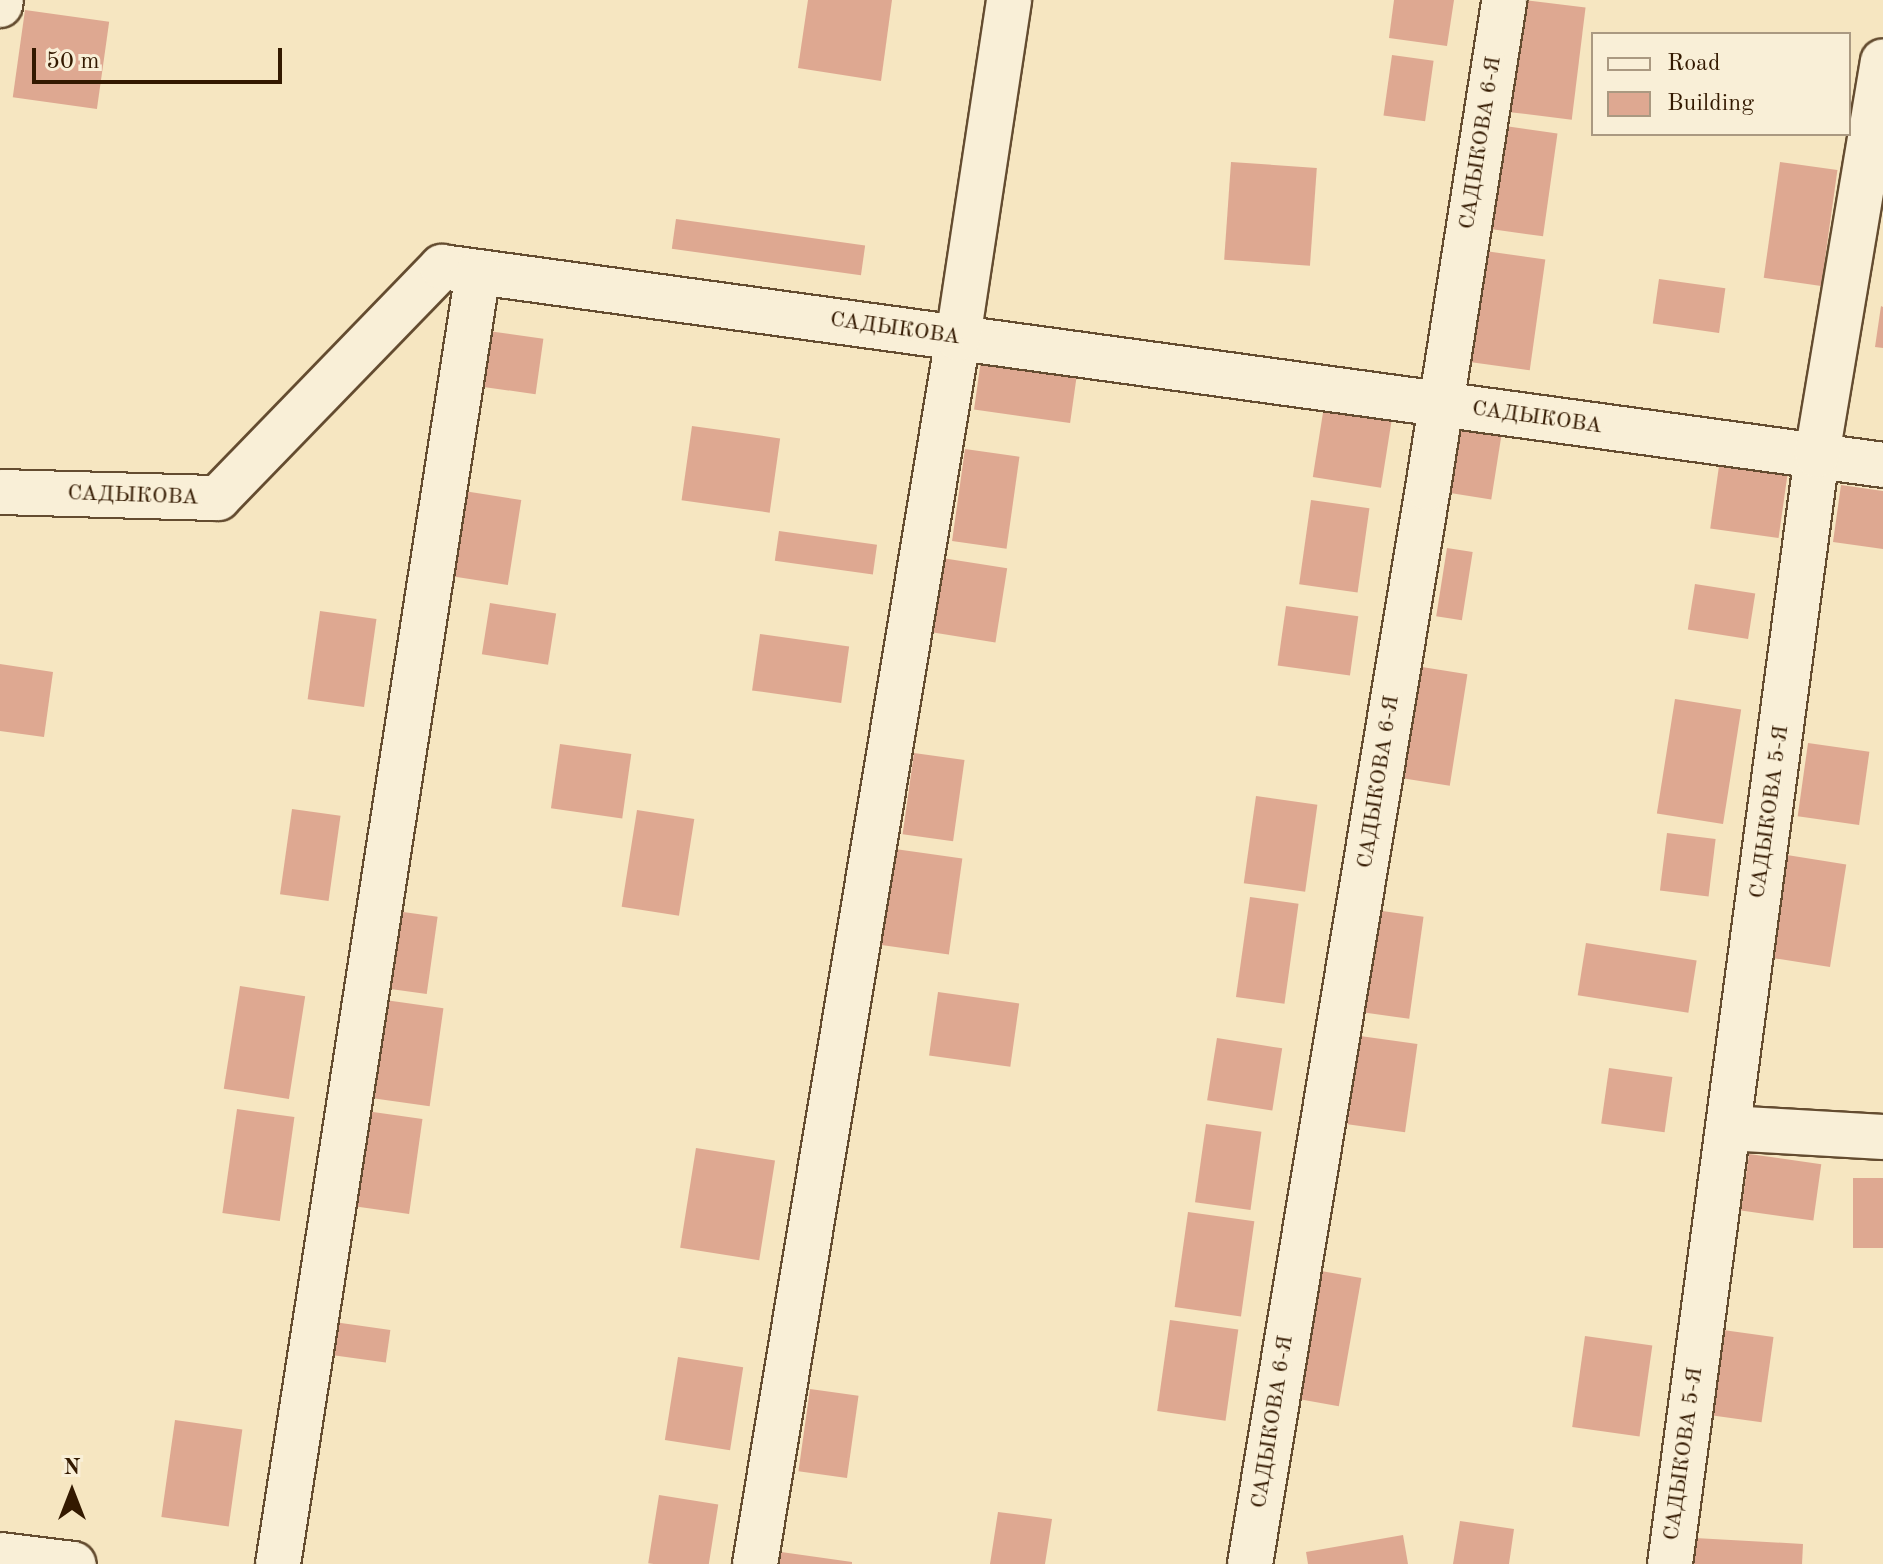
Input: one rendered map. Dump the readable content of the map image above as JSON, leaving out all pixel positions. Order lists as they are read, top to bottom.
{
  "streets": {
    "street": ["САДЫКОВА 6-Я", "САДЫКОВА", "САДЫКОВА 5-Я"]
  },
  "crossings": [
    ["САДЫКОВА 6-Я", "САДЫКОВА"],
    ["САДЫКОВА", "САДЫКОВА 5-Я"]
  ],
  "legend": ["Road", "Building"],
  "scale_bar": "50 m",
  "north": "top"
}
